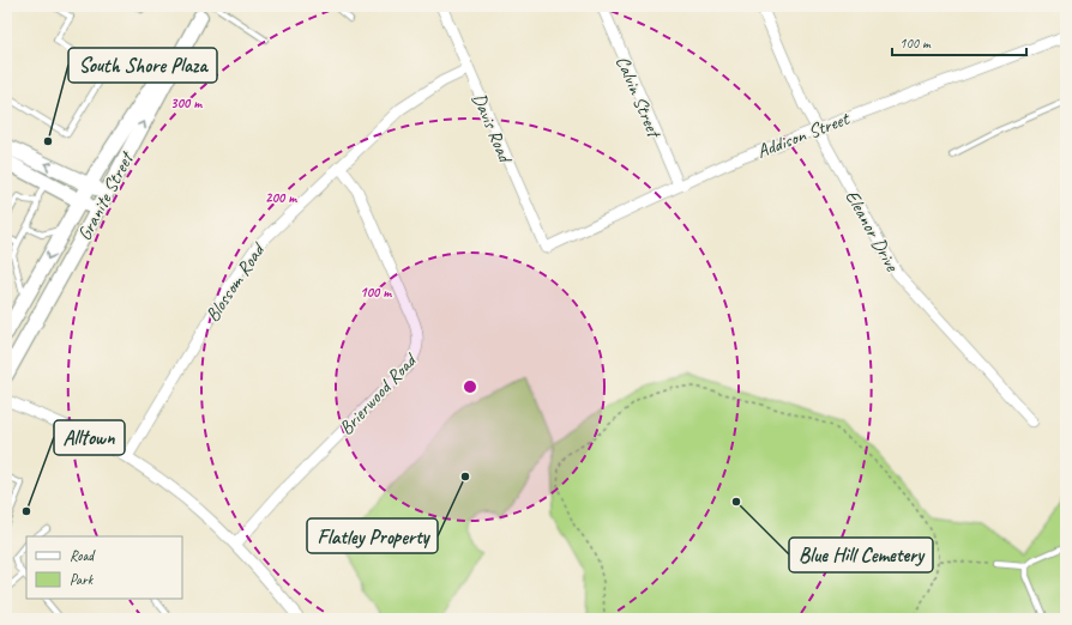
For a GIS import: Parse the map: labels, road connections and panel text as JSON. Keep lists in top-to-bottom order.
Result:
{
  "streets": {
    "main road": ["Granite Street"],
    "street": [
      "Calvin Street",
      "Davis Road",
      "Addison Street",
      "Eleanor Drive",
      "Blossom Road",
      "Brierwood Road"
    ]
  },
  "crossings": [
    ["Calvin Street", "Addison Street"],
    ["Davis Road", "Addison Street"],
    ["Davis Road", "Blossom Road"],
    ["Addison Street", "Eleanor Drive"],
    ["Blossom Road", "Brierwood Road"]
  ],
  "places": [
    "South Shore Plaza",
    "Flatley Property",
    "Blue Hill Cemetery",
    "Alltown"
  ],
  "legend": ["Road", "Park"],
  "scale_bar": "100 m",
  "rings": ["300 m", "200 m", "100 m"]
}
